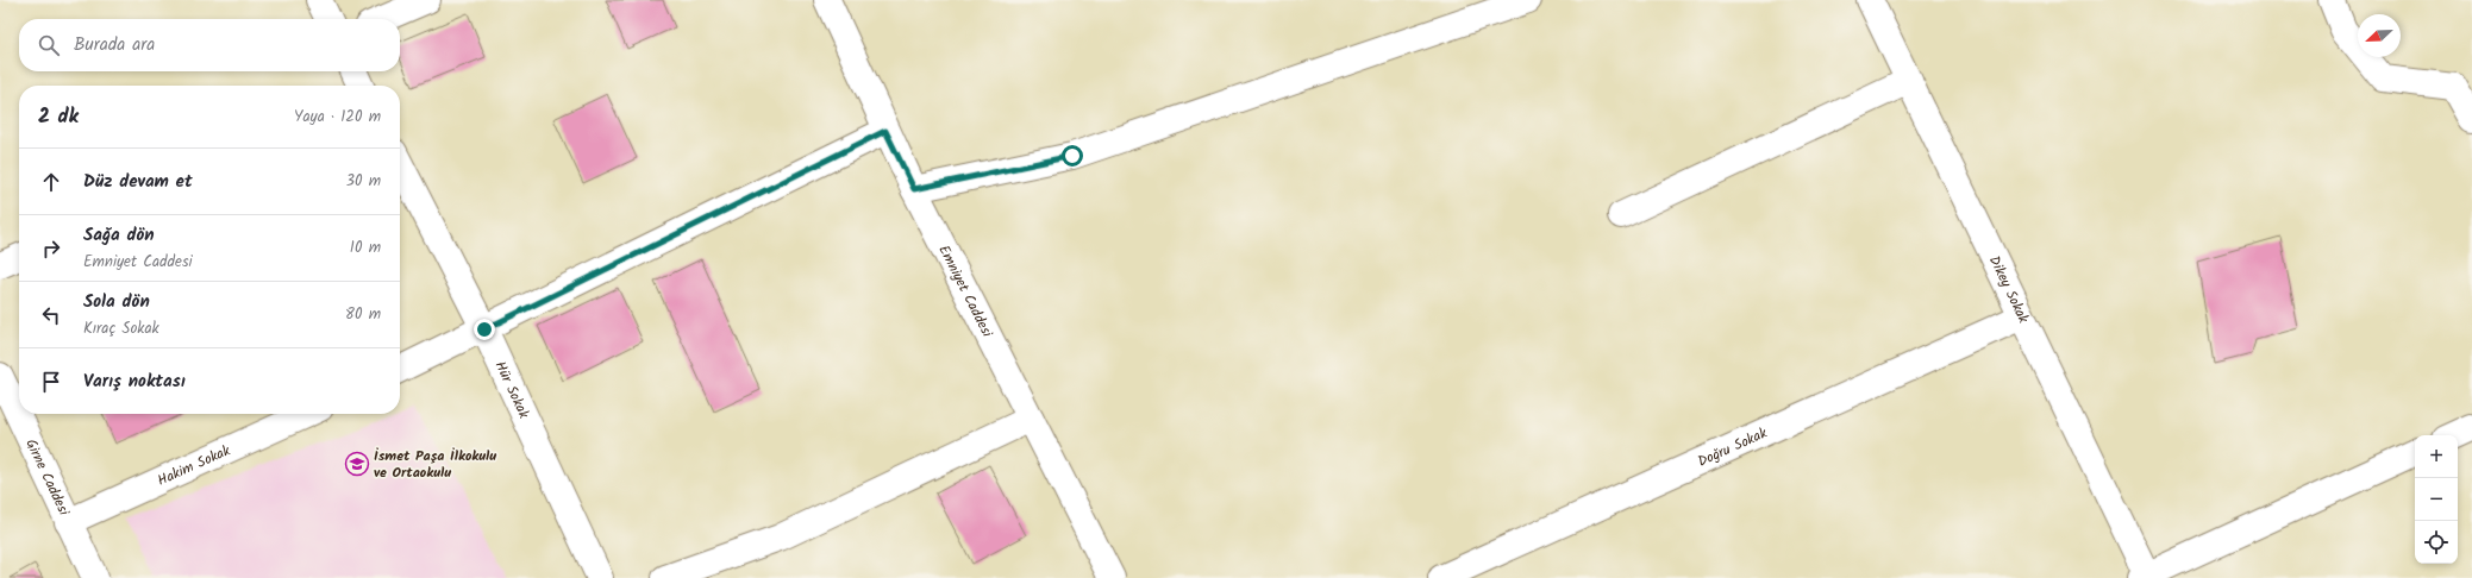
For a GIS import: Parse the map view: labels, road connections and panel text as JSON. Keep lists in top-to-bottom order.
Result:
{
  "streets": {
    "street": [
      "Dikey Sokak",
      "Emniyet Caddesi",
      "Hür Sokak",
      "Doğru Sokak",
      "Hakim Sokak",
      "Girne Caddesi"
    ]
  },
  "crossings": [
    ["Dikey Sokak", "Doğru Sokak"],
    ["Hakim Sokak", "Girne Caddesi"]
  ],
  "places": {
    "school or university": ["İsmet Paşa İlkokulu ve Ortaokulu"]
  },
  "north": "bottom left",
  "page": {
    "search": "Burada ara",
    "heading": ["2 dk", "Yaya · 120 m"],
    "list": [
      ["Düz devam et", "30 m"],
      ["Sağa dön", "Emniyet Caddesi", "10 m"],
      ["Sola dön", "Kıraç Sokak", "80 m"],
      "Varış noktası"
    ],
    "map_buttons": ["+", "−"]
  }
}
